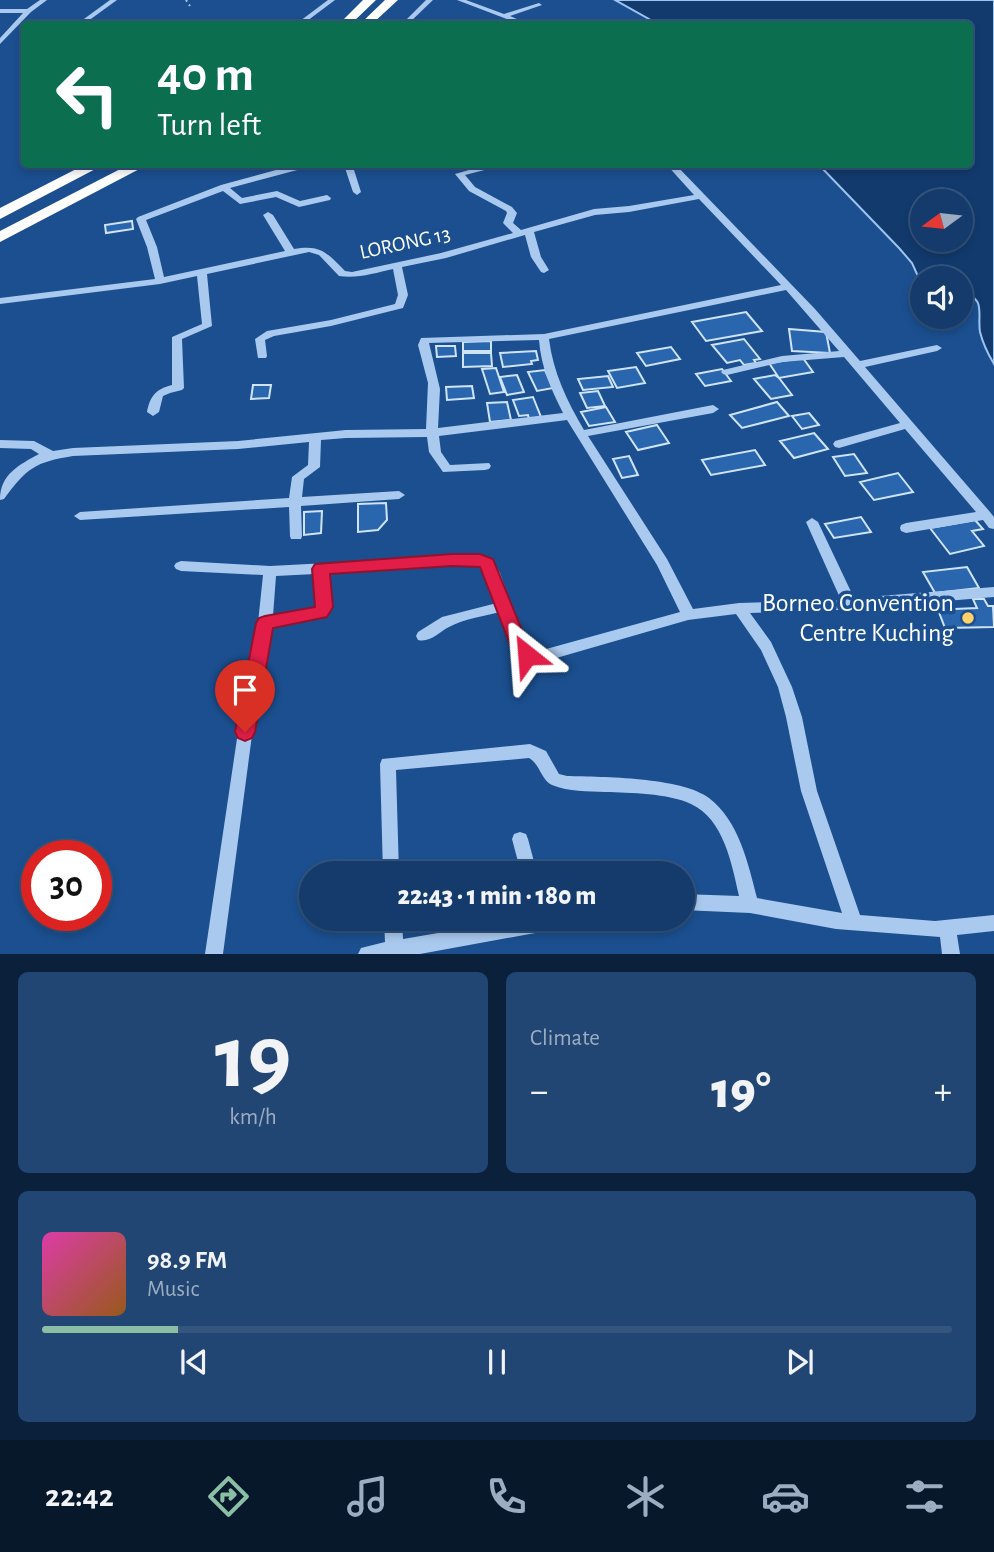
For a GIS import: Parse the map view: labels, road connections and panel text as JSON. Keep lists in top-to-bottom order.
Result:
{
  "streets": {
    "street": ["LORONG 13"]
  },
  "places": ["Borneo Convention Centre Kuching"],
  "north": "left",
  "page": {
    "turn": ["40 m", "Turn left"],
    "limit": "30",
    "trip": "22:43 · 1 min · 180 m",
    "tile": [
      ["19", "km/h"],
      "Climate"
    ],
    "heat": ["−", "19°", "+"],
    "song": ["98.9 FM", "Music"],
    "tabs": "22:42"
  }
}
